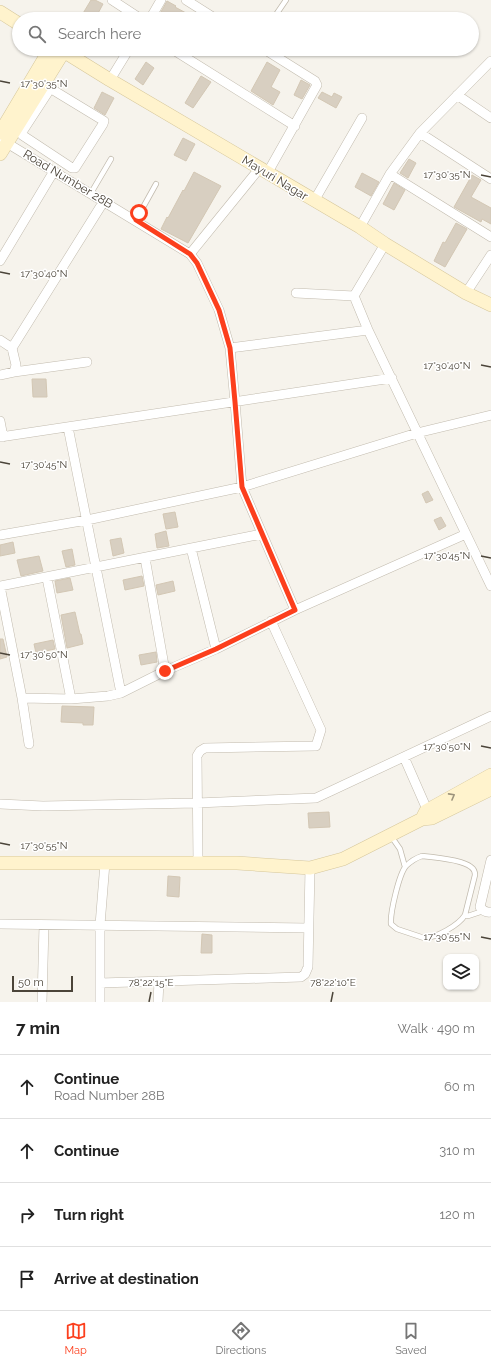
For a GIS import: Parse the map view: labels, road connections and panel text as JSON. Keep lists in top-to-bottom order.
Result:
{
  "streets": {
    "street": ["Mayuri Nagar", "Road Number 28B"]
  },
  "scale_bar": "50 m",
  "page": {
    "search": "Search here",
    "scale": "50 m",
    "heading": ["7 min", "Walk · 490 m"],
    "list": [
      ["Continue", "Road Number 28B", "60 m"],
      ["Continue", "310 m"],
      ["Turn right", "120 m"],
      "Arrive at destination"
    ],
    "nav": ["Map", "Directions", "Saved"]
  },
  "coordinates": [
    "17°30'35\"N",
    "17°30'40\"N",
    "17°30'45\"N",
    "17°30'50\"N",
    "17°30'55\"N",
    "78°22'15\"E",
    "78°22'10\"E"
  ]
}
